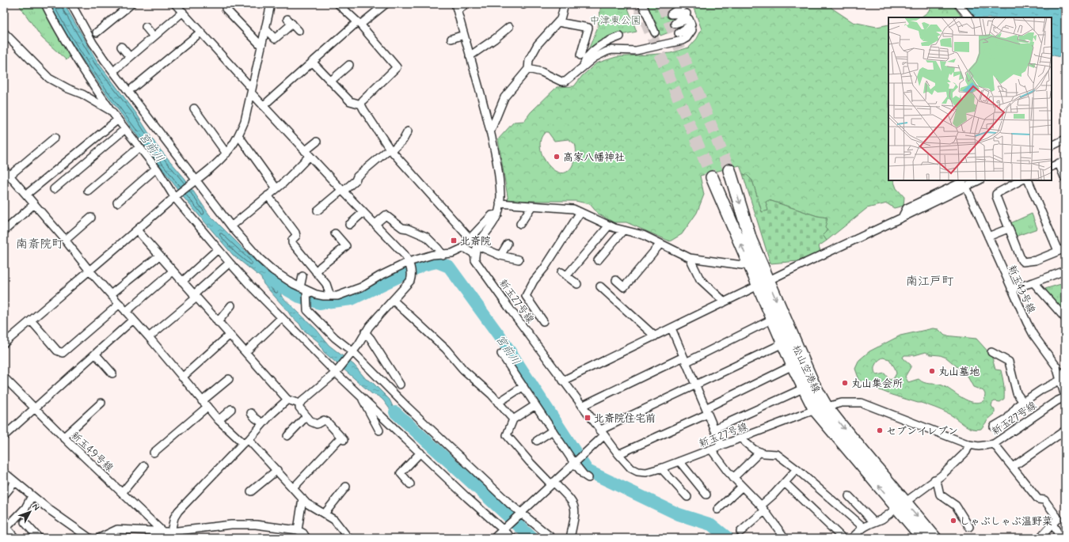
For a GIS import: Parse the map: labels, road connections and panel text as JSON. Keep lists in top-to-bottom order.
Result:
{
  "streets": {
    "main road": ["松山空港線"],
    "street": ["新玉43号線", "新玉27号線", "新玉49号線"]
  },
  "crossings": [
    ["新玉43号線", "新玉27号線"],
    ["新玉27号線", "松山空港線"]
  ],
  "districts": ["南斎院町", "南江戸町"],
  "water": ["宮前川"],
  "parks": ["中津東公園"],
  "places": {
    "other": [
      "高家八幡神社",
      "丸山墓地",
      "丸山集会所",
      "セブンイレブン",
      "しゃぶしゃぶ温野菜"
    ],
    "transit": ["北斎院", "北斎院住宅前"]
  },
  "north": "top right"
}
